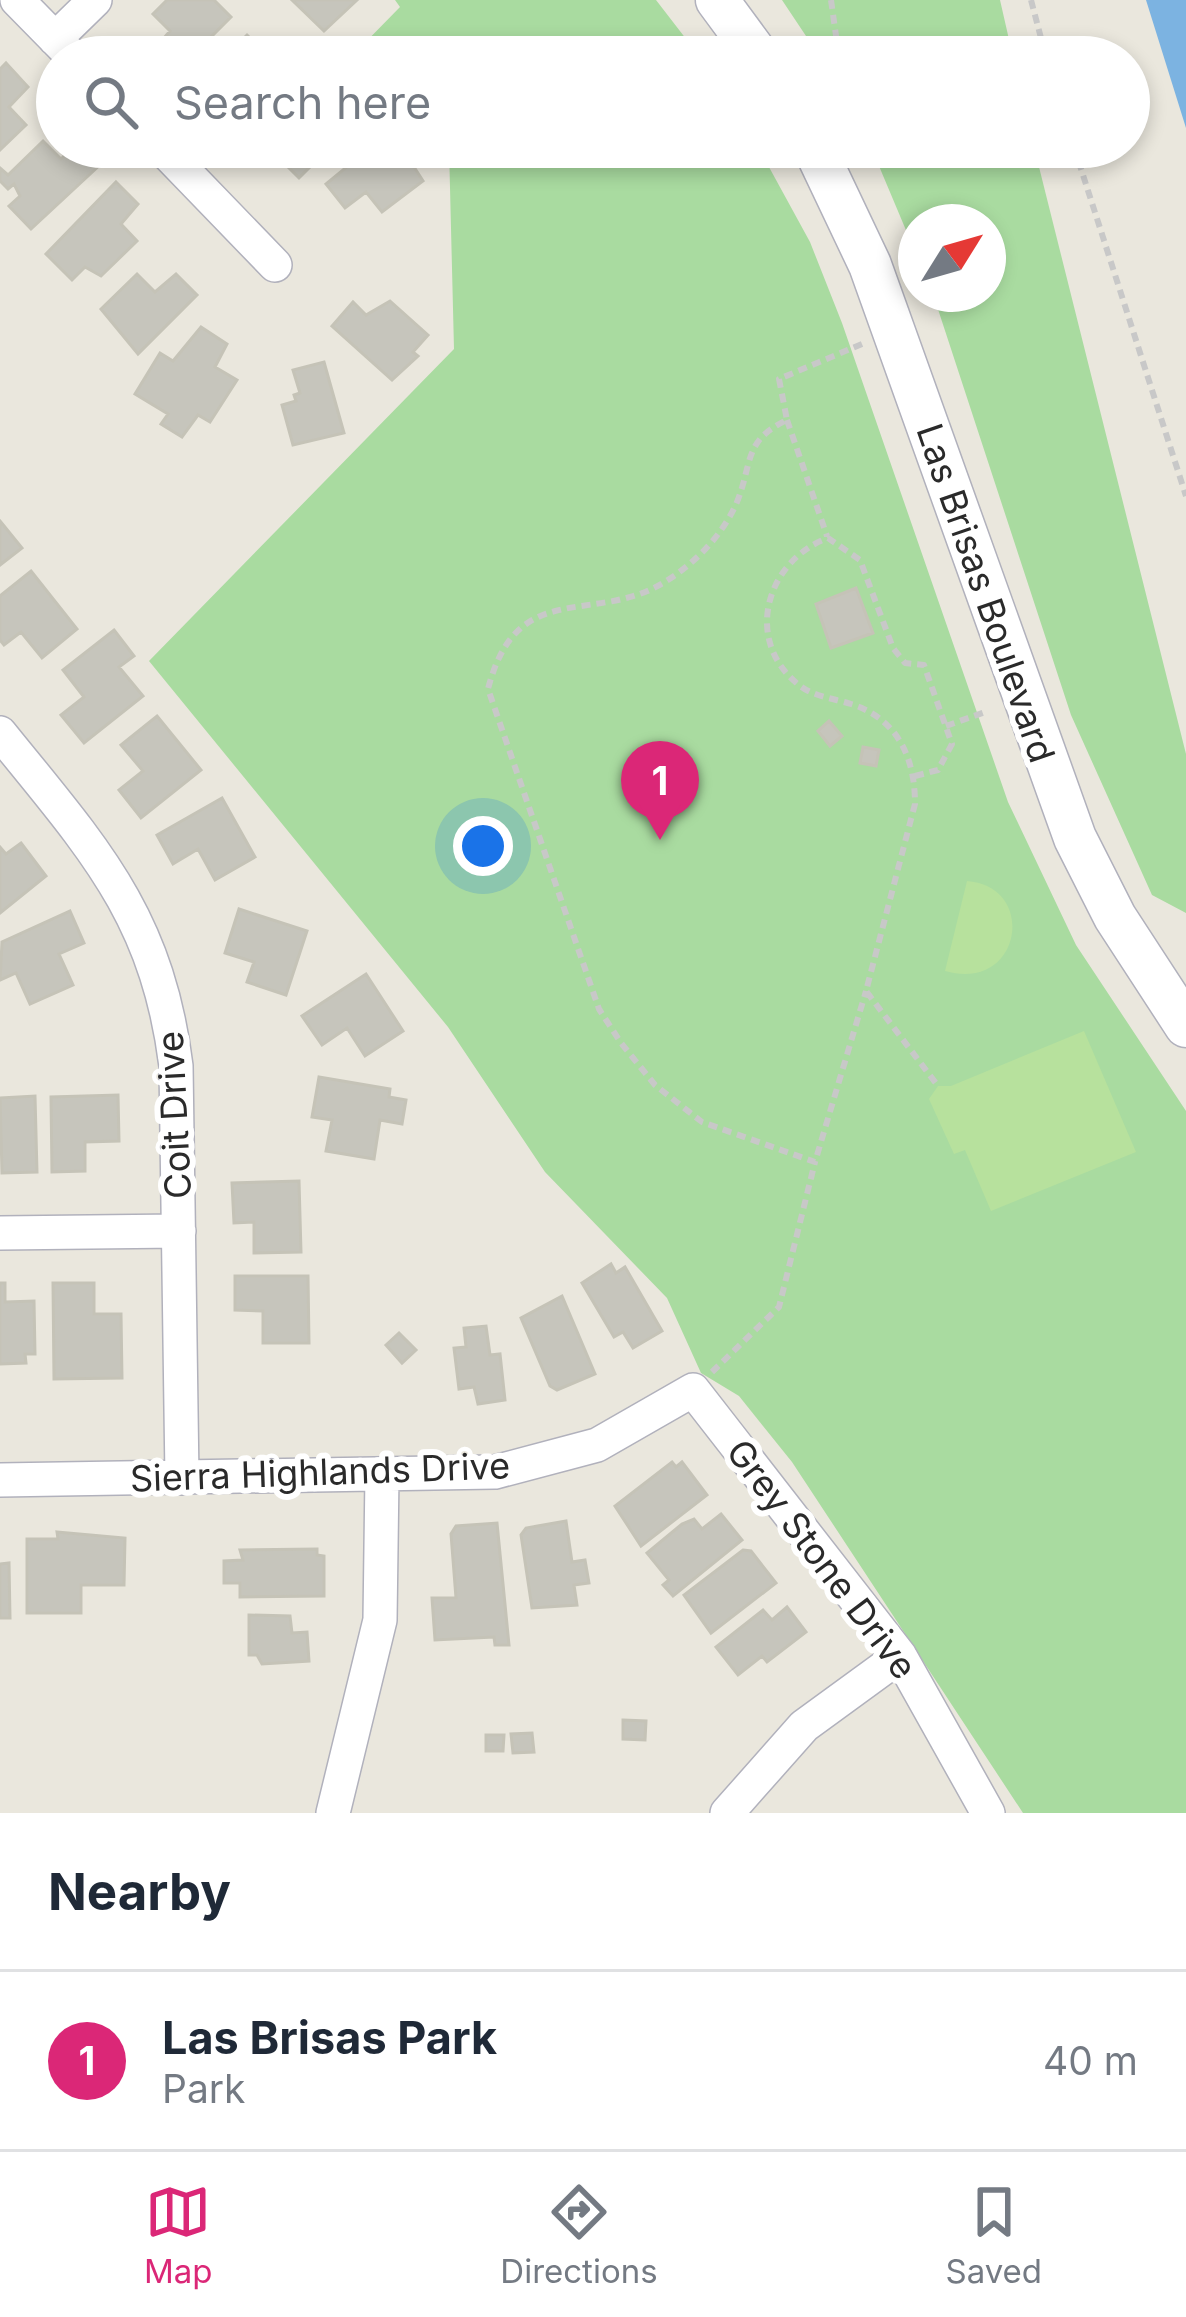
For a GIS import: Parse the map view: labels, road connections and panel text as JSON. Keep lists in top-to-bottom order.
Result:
{
  "streets": {
    "street": [
      "Las Brisas Boulevard",
      "Coit Drive",
      "Sierra Highlands Drive",
      "Grey Stone Drive"
    ]
  },
  "crossings": [
    ["Coit Drive", "Sierra Highlands Drive"],
    ["Sierra Highlands Drive", "Grey Stone Drive"]
  ],
  "north": "top right",
  "page": {
    "search": "Search here",
    "pins": "1",
    "heading": "Nearby",
    "list": [
      {
        "mark": "1",
        "name": "Las Brisas Park",
        "note": "Park",
        "value": "40 m"
      }
    ],
    "nav": ["Map", "Directions", "Saved"]
  }
}
